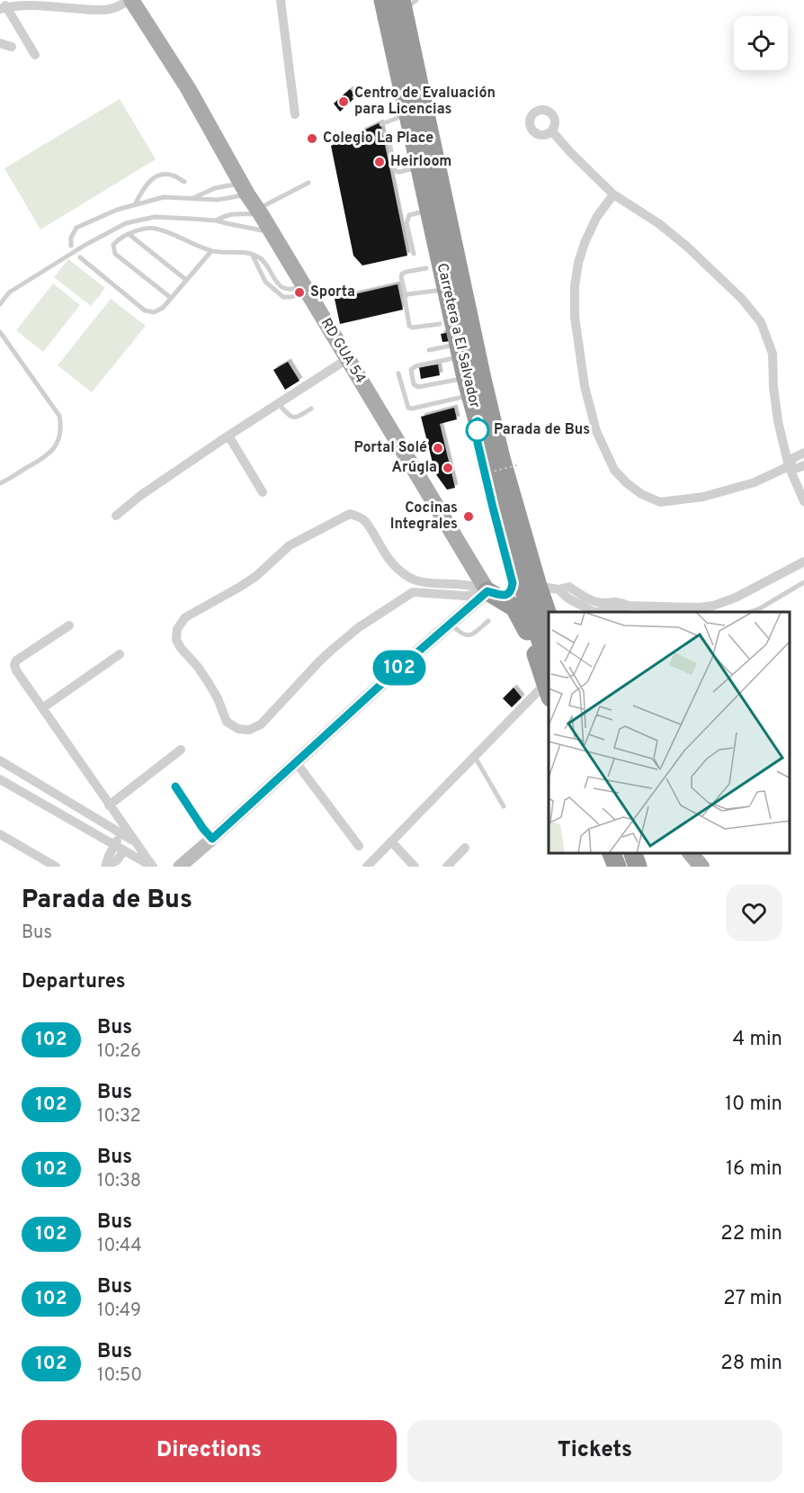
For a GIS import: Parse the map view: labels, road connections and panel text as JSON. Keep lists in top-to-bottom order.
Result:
{
  "streets": {
    "highway": ["Carretera a El Salvador"],
    "main road": ["RD GUA 54"]
  },
  "places": [
    "Centro de Evaluación para Licencias",
    "Colegio La Place",
    "Heirloom",
    "Sporta",
    "Parada de Bus",
    "Portal Solé",
    "Arúgla",
    "Cocinas Integrales"
  ],
  "lines": ["bus line 102"],
  "page": {
    "on_map": "102",
    "heading": [
      ["Parada de Bus", "Bus"],
      "Departures"
    ],
    "list": [
      {
        "mark": "102",
        "name": "Bus",
        "note": "10:26",
        "value": "4 min"
      },
      {
        "mark": "102",
        "name": "Bus",
        "note": "10:32",
        "value": "10 min"
      },
      {
        "mark": "102",
        "name": "Bus",
        "note": "10:38",
        "value": "16 min"
      },
      {
        "mark": "102",
        "name": "Bus",
        "note": "10:44",
        "value": "22 min"
      },
      {
        "mark": "102",
        "name": "Bus",
        "note": "10:49",
        "value": "27 min"
      },
      {
        "mark": "102",
        "name": "Bus",
        "note": "10:50",
        "value": "28 min"
      }
    ],
    "buttons": ["Directions", "Tickets"]
  }
}
